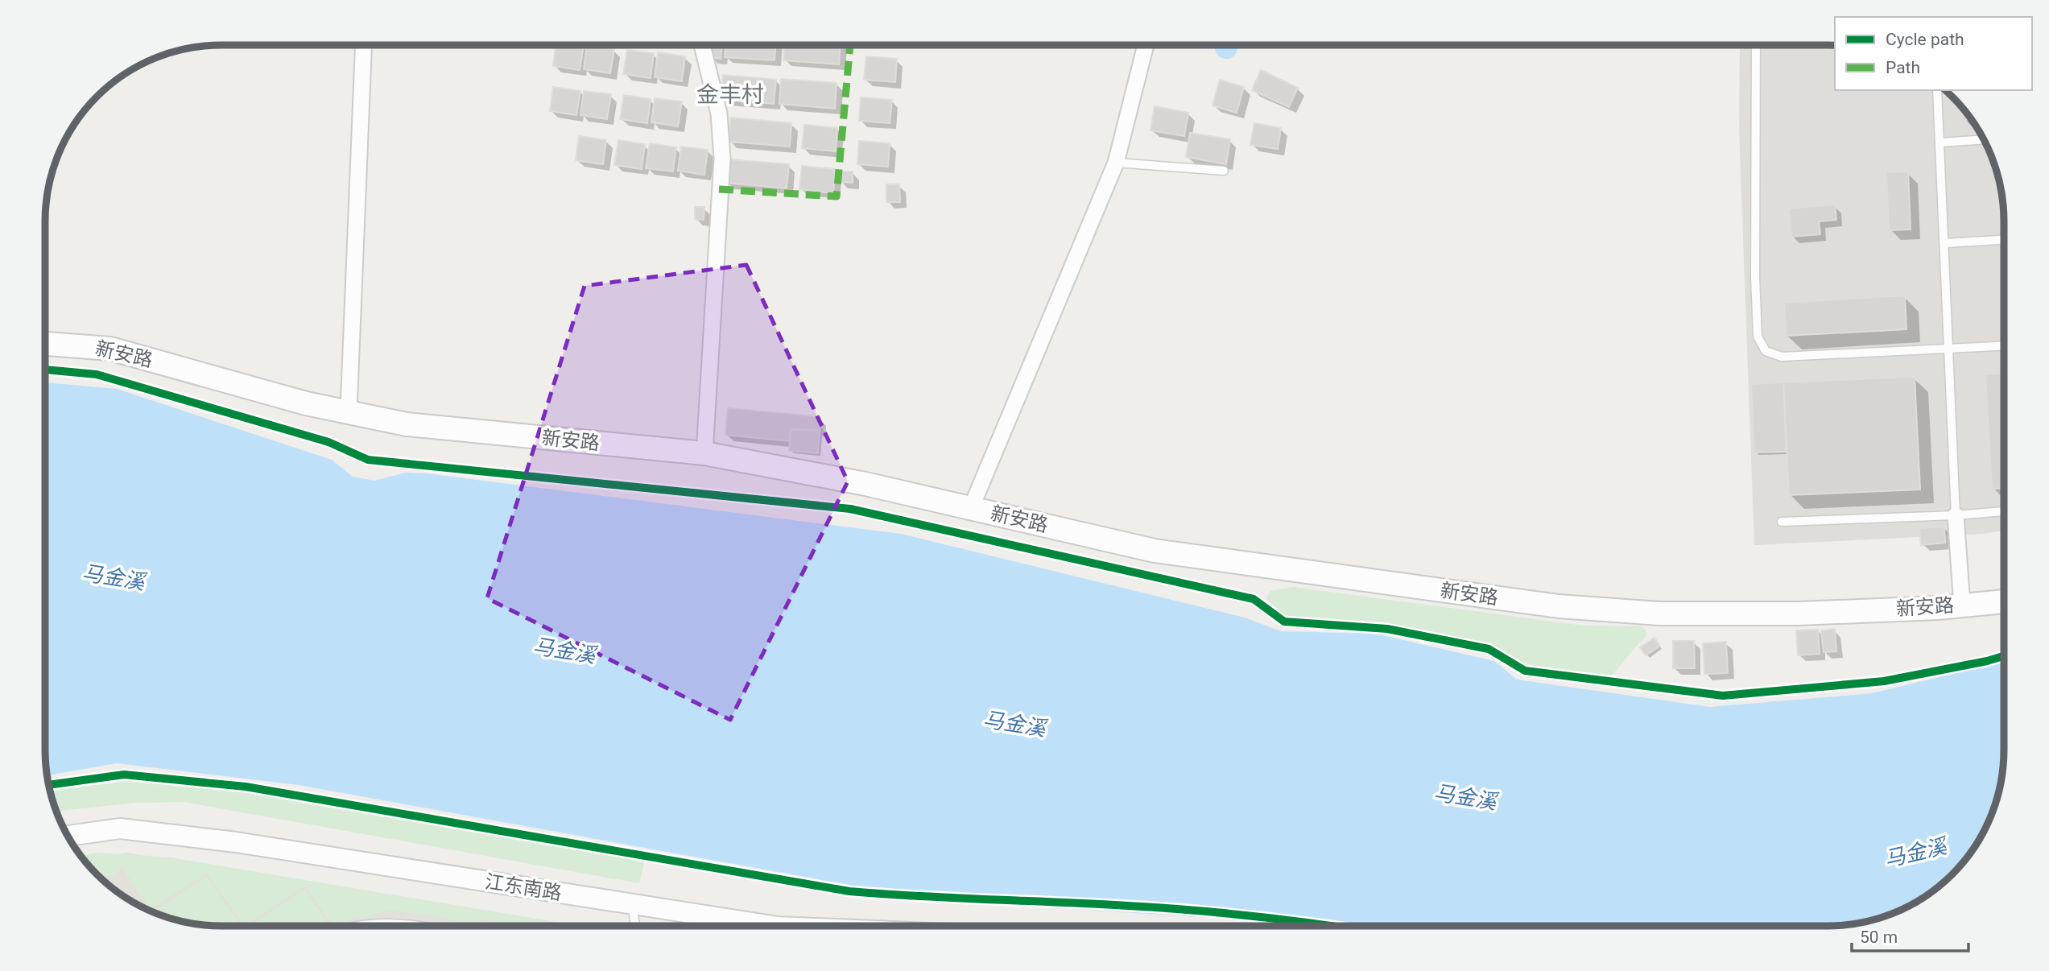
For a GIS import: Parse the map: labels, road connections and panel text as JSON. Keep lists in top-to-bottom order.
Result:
{
  "streets": {
    "main road": ["新安路"],
    "street": ["江东南路"]
  },
  "districts": ["金丰村"],
  "water": ["马金溪"],
  "legend": ["Cycle path", "Path"],
  "scale_bar": "50 m"
}
